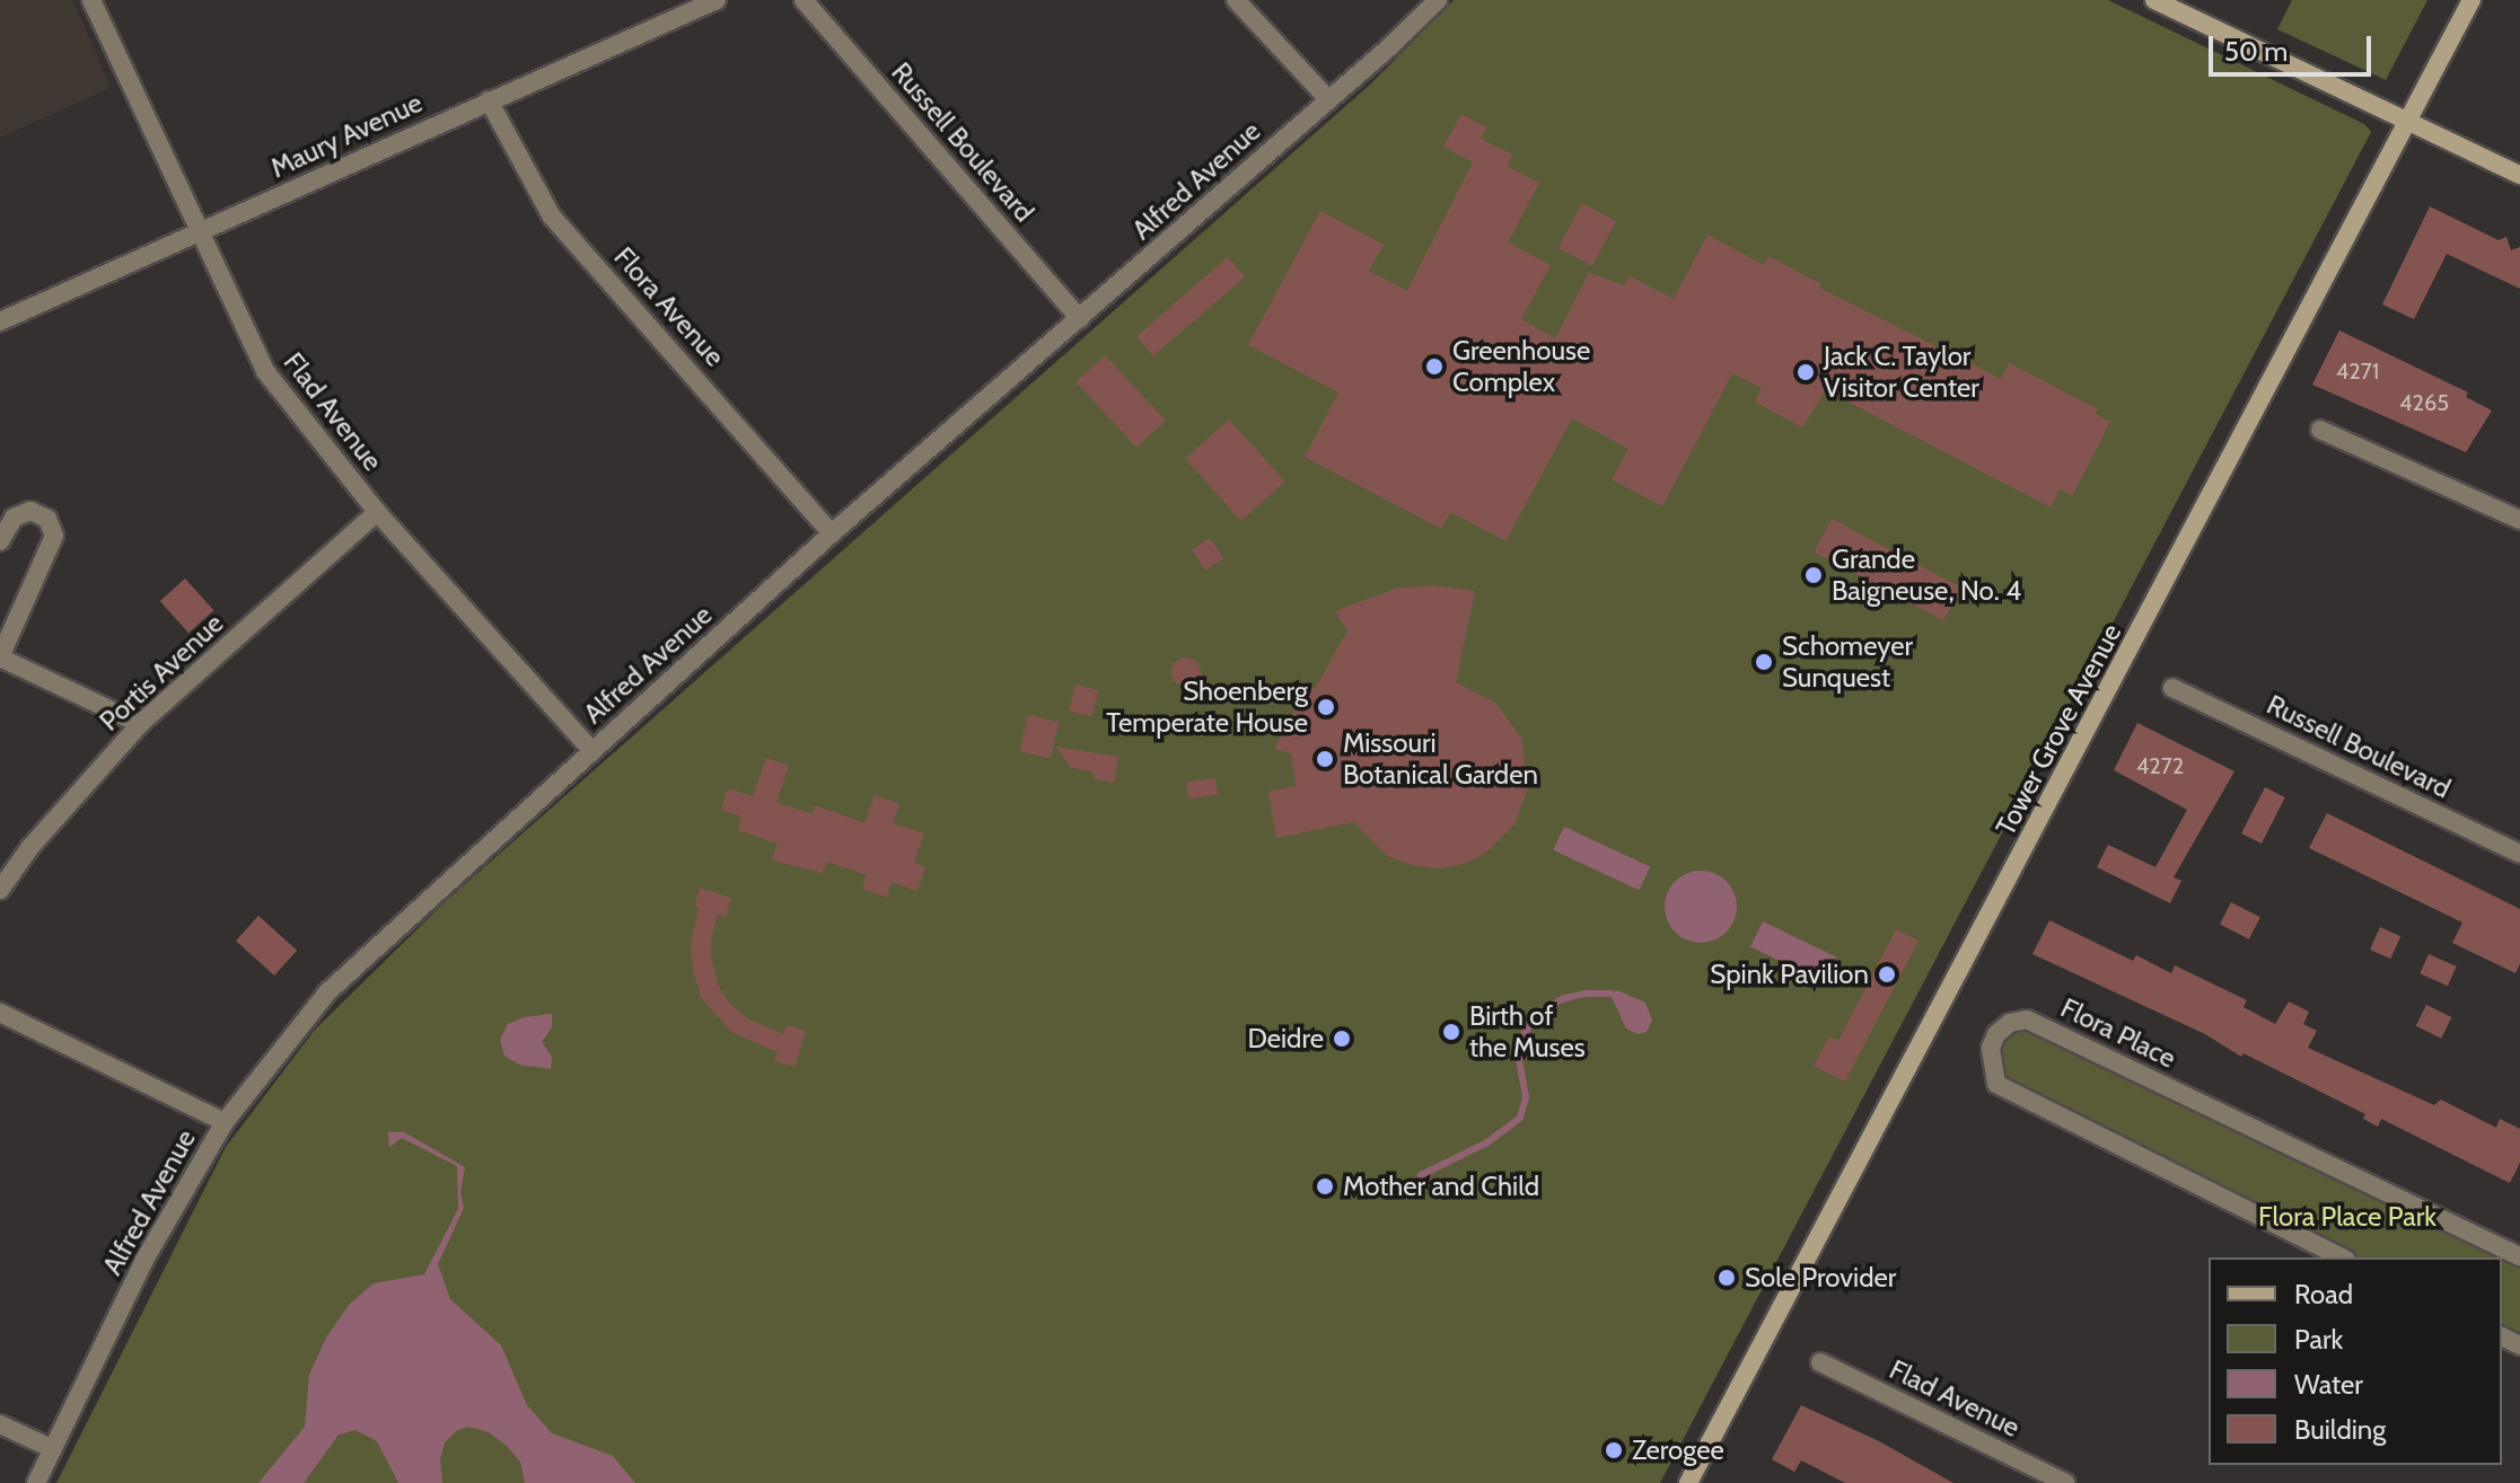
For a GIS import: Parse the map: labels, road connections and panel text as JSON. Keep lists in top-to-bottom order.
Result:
{
  "streets": {
    "street": [
      "Maury Avenue",
      "Russell Boulevard",
      "Alfred Avenue",
      "Flora Avenue",
      "Flad Avenue",
      "Portis Avenue",
      "Tower Grove Avenue",
      "Flora Place"
    ]
  },
  "crossings": [
    ["Maury Avenue", "Flora Avenue"],
    ["Maury Avenue", "Flad Avenue"],
    ["Russell Boulevard", "Alfred Avenue"],
    ["Alfred Avenue", "Flora Avenue"],
    ["Alfred Avenue", "Flad Avenue"],
    ["Flad Avenue", "Portis Avenue"]
  ],
  "parks": ["Flora Place Park"],
  "places": [
    "Greenhouse Complex",
    "Jack C. Taylor Visitor Center",
    "Grande Baigneuse, No. 4",
    "Schomeyer Sunquest",
    "Shoenberg Temperate House",
    "Missouri Botanical Garden",
    "Spink Pavilion",
    "Birth of the Muses",
    "Deidre",
    "Mother and Child",
    "Sole Provider",
    "Zerogee"
  ],
  "house_numbers": ["4271", "4265", "4272"],
  "legend": [
    "Road",
    "Park",
    "Water",
    "Building"
  ],
  "scale_bar": "50 m"
}
